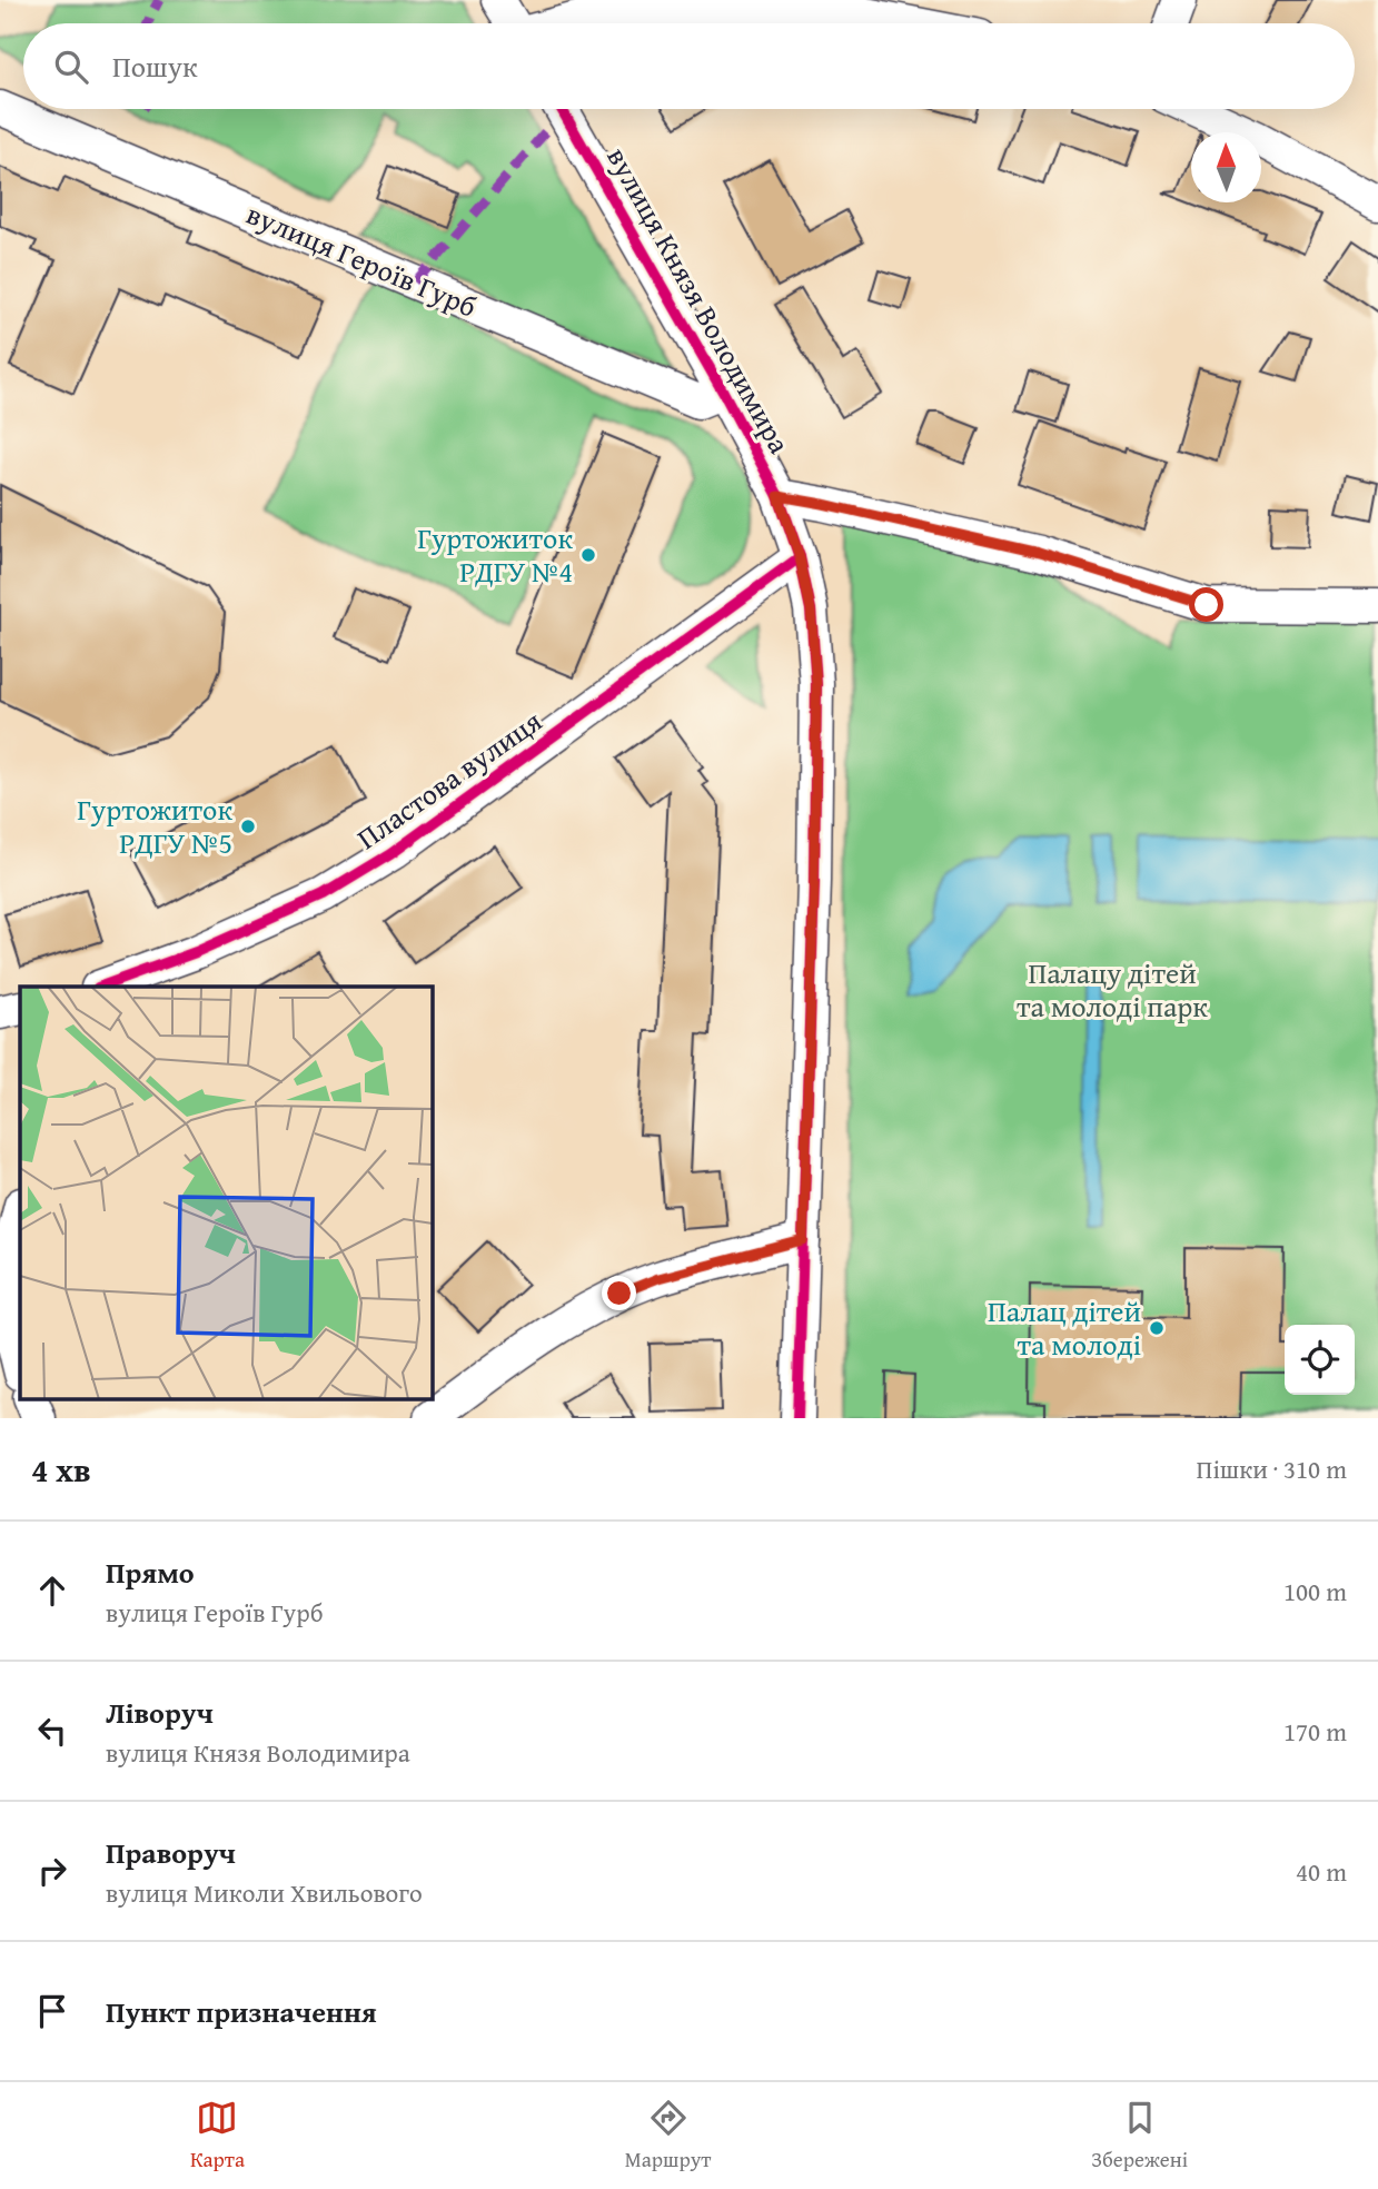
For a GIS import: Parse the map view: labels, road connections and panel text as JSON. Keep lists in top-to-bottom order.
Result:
{
  "streets": {
    "street": ["вулиця Героїв Гурб", "вулиця Князя Володимира", "Пластова вулиця"]
  },
  "crossings": [
    ["вулиця Героїв Гурб", "вулиця Князя Володимира"],
    ["вулиця Князя Володимира", "Пластова вулиця"]
  ],
  "parks": ["Палацу дітей та молоді парк"],
  "places": ["Гуртожиток РДГУ №4", "Гуртожиток РДГУ №5", "Палац дітей та молоді"],
  "north": "top",
  "page": {
    "search": "Пошук",
    "heading": ["4 хв", "Пішки · 310 m"],
    "list": [
      ["Прямо", "вулиця Героїв Гурб", "100 m"],
      ["Ліворуч", "вулиця Князя Володимира", "170 m"],
      ["Праворуч", "вулиця Миколи Хвильового", "40 m"],
      "Пункт призначення"
    ],
    "nav": ["Карта", "Маршрут", "Збережені"]
  }
}
